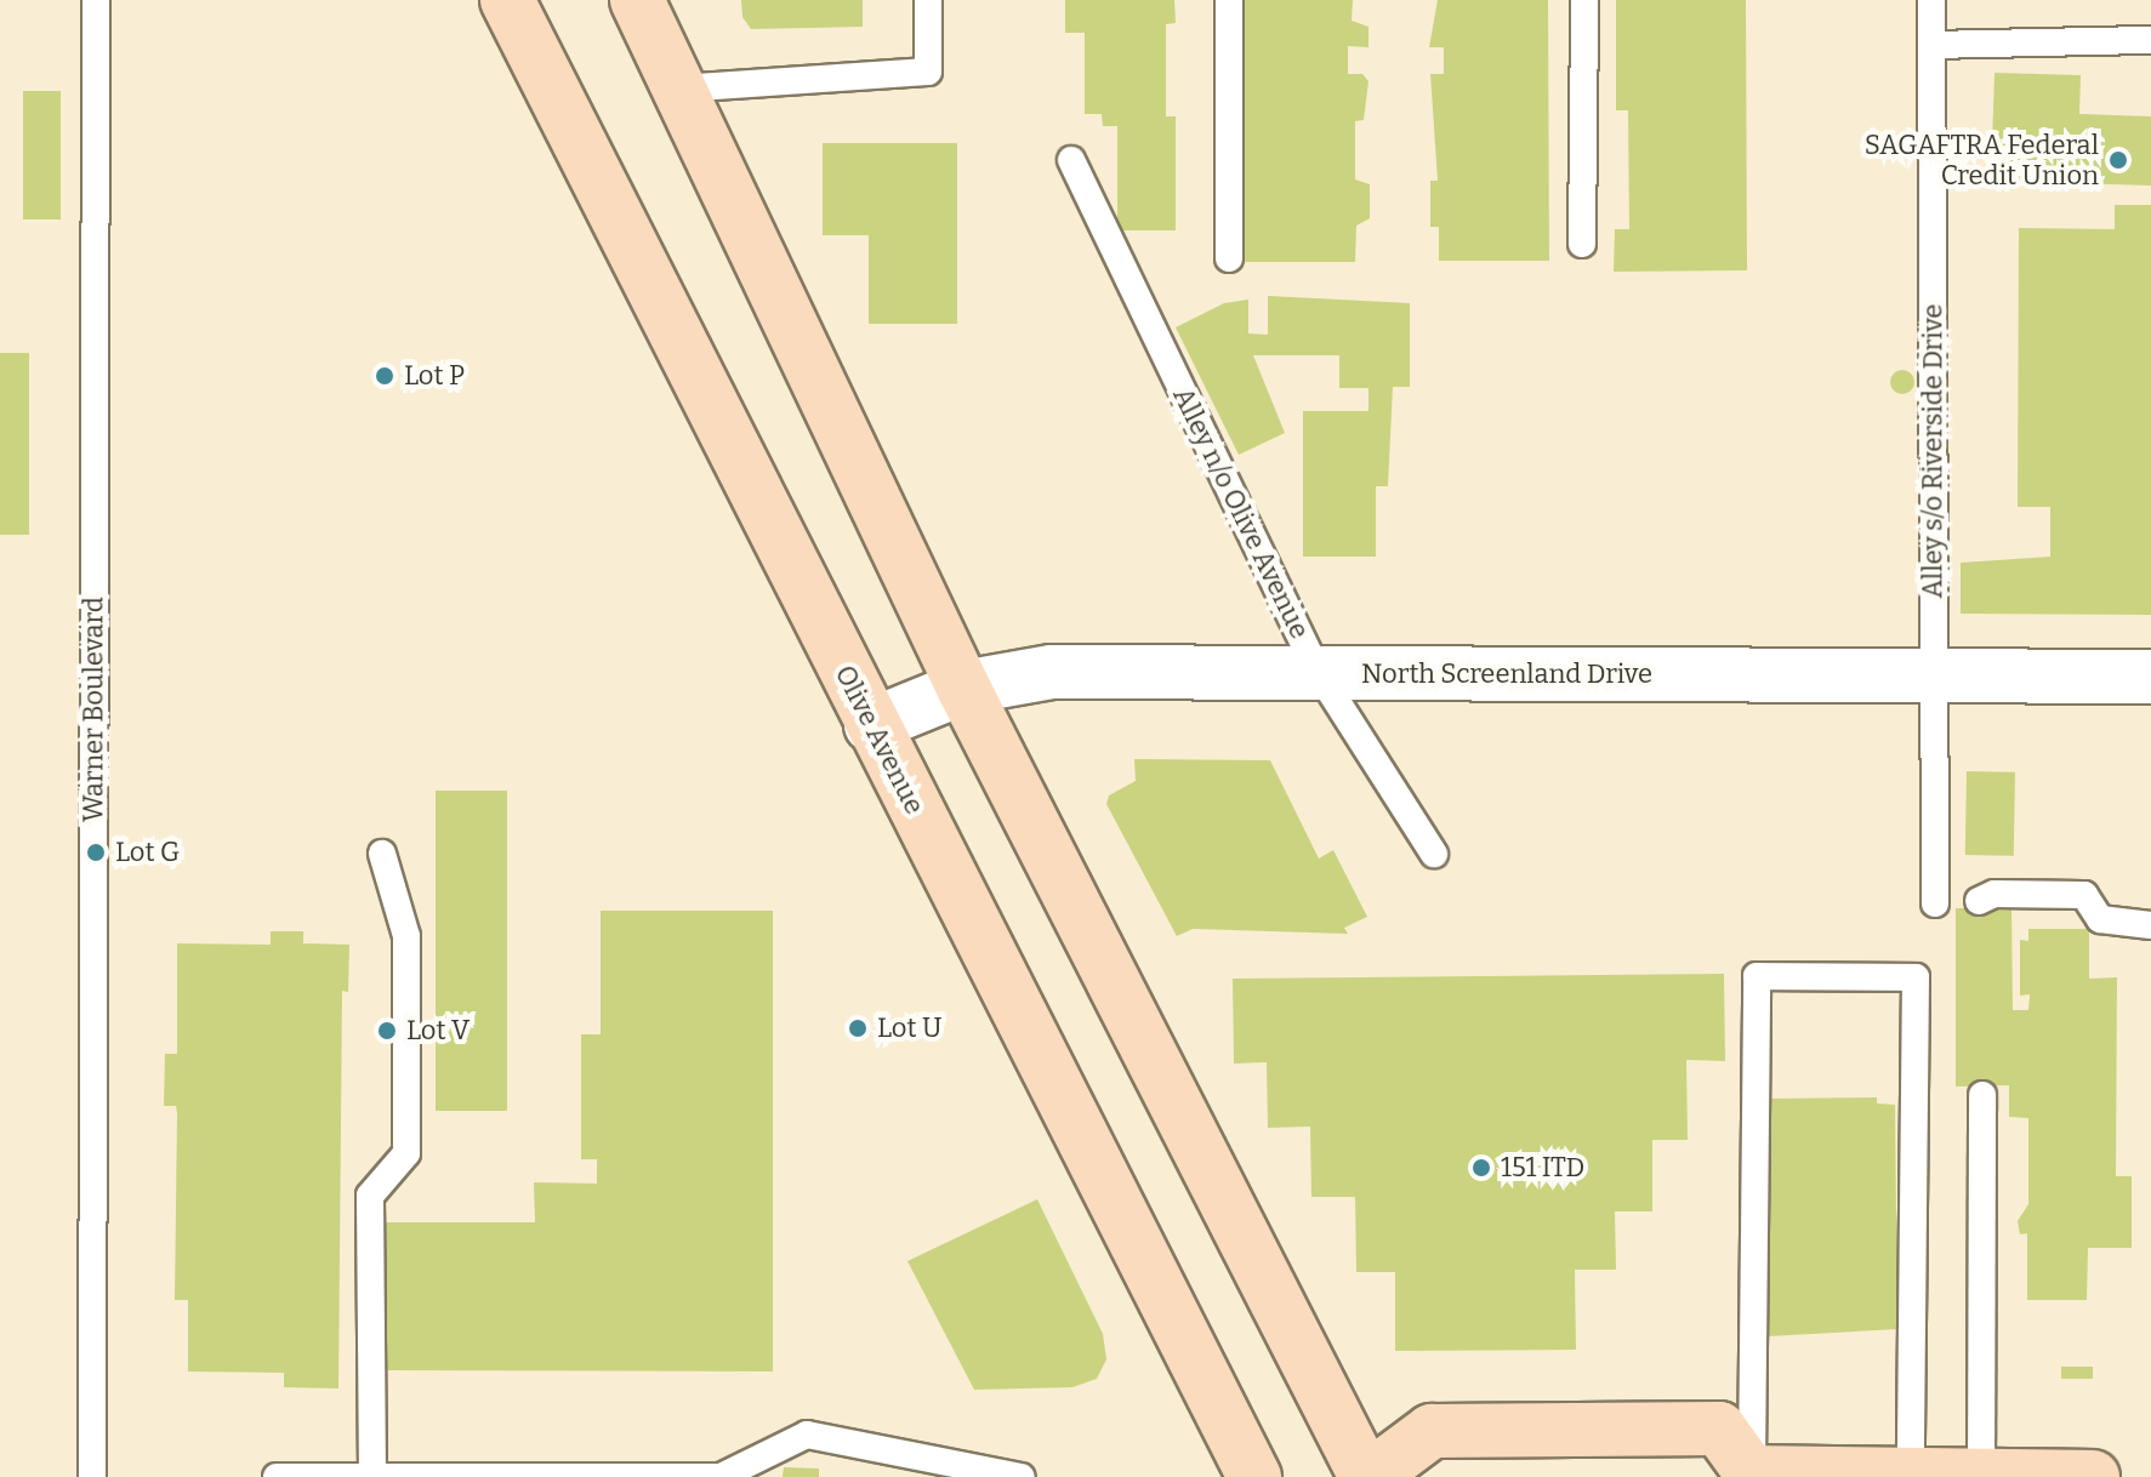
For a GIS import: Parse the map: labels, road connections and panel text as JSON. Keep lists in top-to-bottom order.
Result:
{
  "streets": {
    "main road": ["Olive Avenue"],
    "street": ["North Screenland Drive"],
    "lane": ["Alley s/o Riverside Drive", "Alley n/o Olive Avenue", "Warner Boulevard"]
  },
  "crossings": [
    ["Alley s/o Riverside Drive", "North Screenland Drive"],
    ["Alley n/o Olive Avenue", "North Screenland Drive"],
    ["North Screenland Drive", "Olive Avenue"]
  ],
  "places": [
    "SAGAFTRA Federal Credit Union",
    "Lot P",
    "Lot G",
    "Lot U",
    "Lot V",
    "151 ITD"
  ]
}
